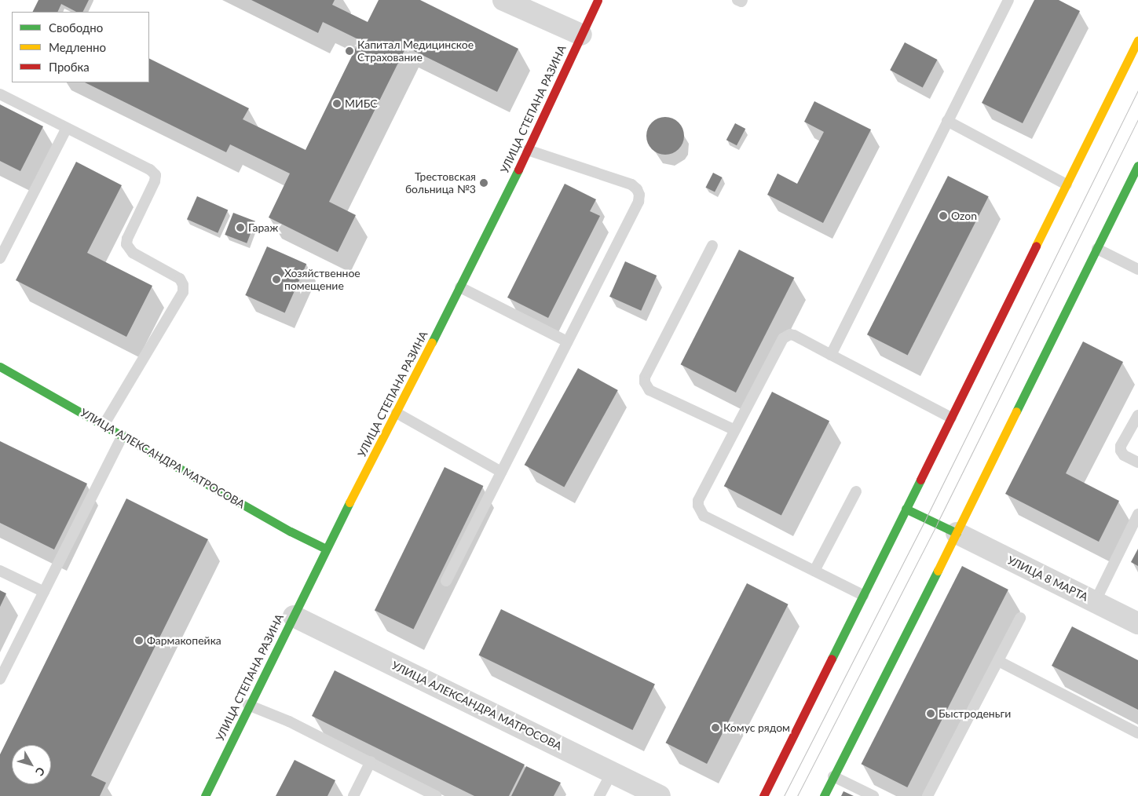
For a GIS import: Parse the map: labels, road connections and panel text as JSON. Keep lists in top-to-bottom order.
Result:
{
  "streets": {
    "main road": ["УЛИЦА СТЕПАНА РАЗИНА", "УЛИЦА АЛЕКСАНДРА МАТРОСОВА"],
    "street": ["УЛИЦА 8 МАРТА"]
  },
  "crossings": [
    ["УЛИЦА СТЕПАНА РАЗИНА", "УЛИЦА АЛЕКСАНДРА МАТРОСОВА"]
  ],
  "places": [
    "Капитал Медицинское Страхование",
    "МИБС",
    "Трестовская больница №3",
    "Ozon",
    "Гараж",
    "Хозяйственное помещение",
    "Фармакопейка",
    "Быстроденьги",
    "Комус рядом"
  ],
  "legend": ["Свободно", "Медленно", "Пробка"],
  "north": "bottom right"
}
